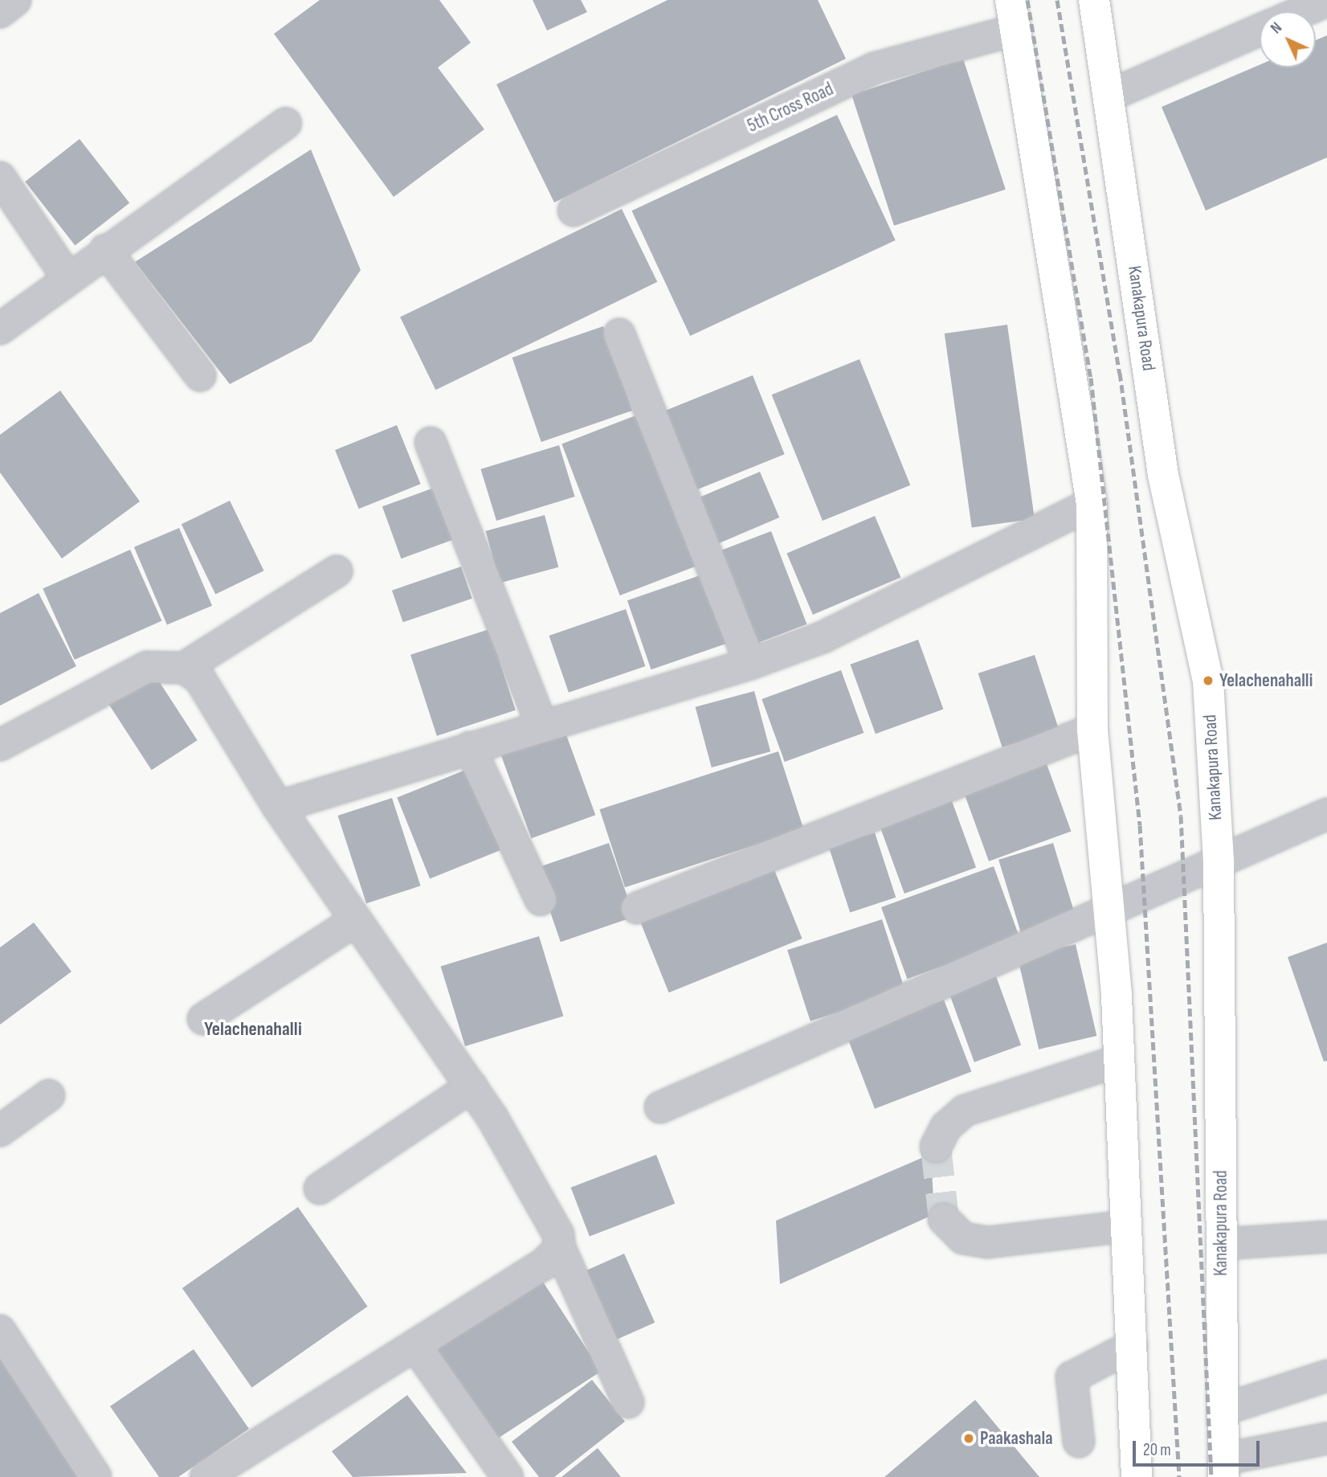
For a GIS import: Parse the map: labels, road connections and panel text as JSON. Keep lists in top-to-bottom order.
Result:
{
  "streets": {
    "highway": ["Kanakapura Road"],
    "street": ["5th Cross Road"]
  },
  "districts": ["Yelachenahalli"],
  "places": ["Yelachenahalli", "Paakashala"],
  "scale_bar": "20 m",
  "north": "top left"
}
